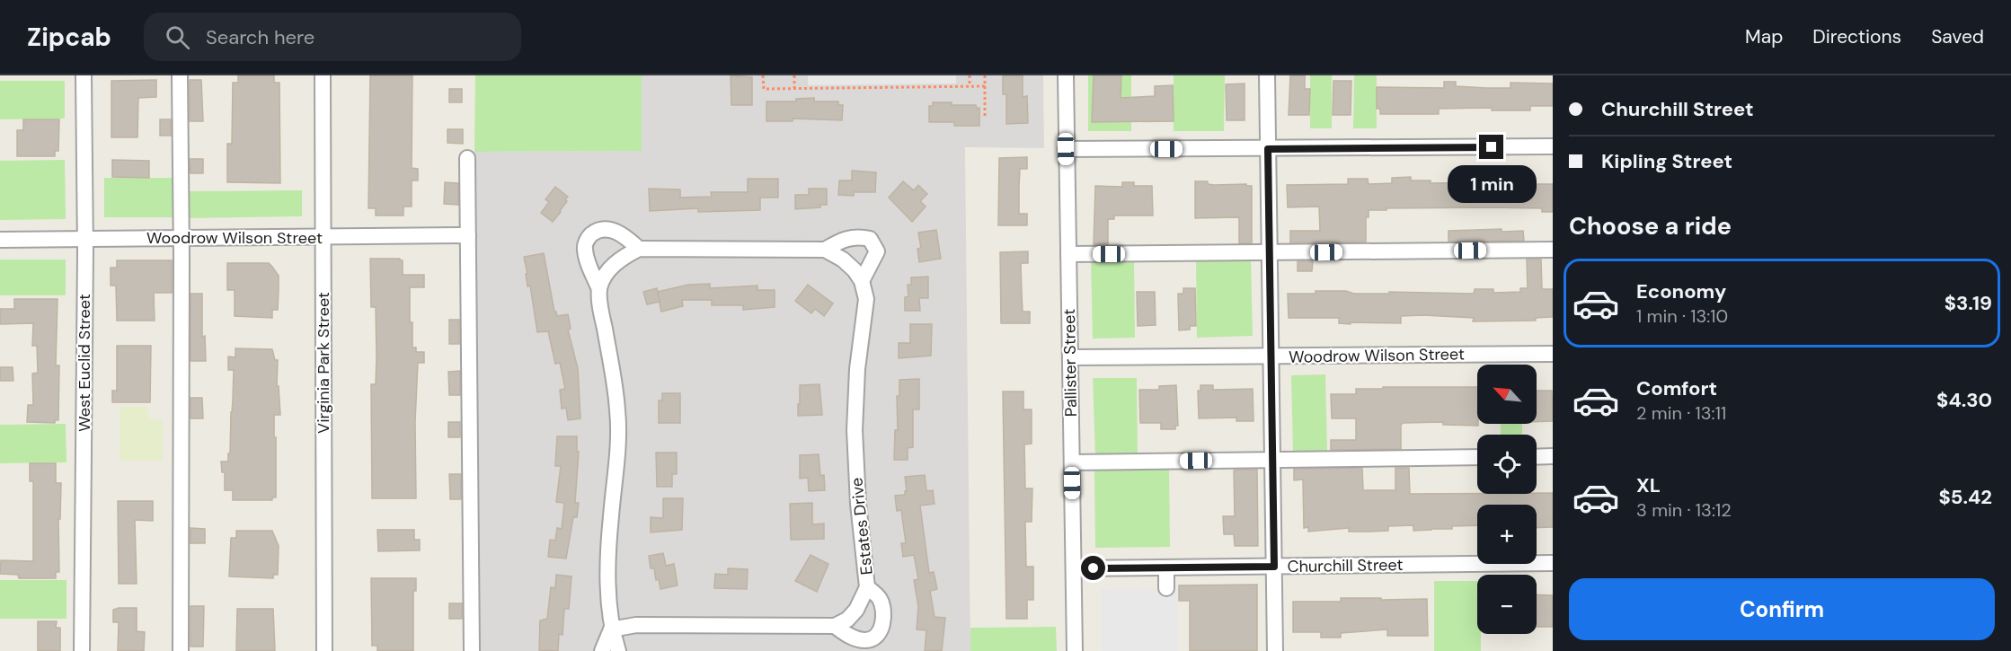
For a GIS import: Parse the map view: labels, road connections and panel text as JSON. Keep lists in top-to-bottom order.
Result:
{
  "streets": {
    "street": [
      "Woodrow Wilson Street",
      "West Euclid Street",
      "Virginia Park Street",
      "Pallister Street",
      "Estates Drive",
      "Churchill Street"
    ]
  },
  "crossings": [
    ["Woodrow Wilson Street", "West Euclid Street"],
    ["Woodrow Wilson Street", "Virginia Park Street"],
    ["Woodrow Wilson Street", "Pallister Street"],
    ["Pallister Street", "Churchill Street"]
  ],
  "north": "top left",
  "page": {
    "header": "Zipcab",
    "search": "Search here",
    "nav": ["Map", "Directions", "Saved"],
    "banner": ["Churchill Street", "Kipling Street"],
    "bubble": "1 min",
    "heading": "Choose a ride",
    "list": [
      {
        "name": "Economy",
        "note": "1 min · 13:10",
        "value": "$3.19"
      },
      {
        "name": "Comfort",
        "note": "2 min · 13:11",
        "value": "$4.30"
      },
      {
        "name": "XL",
        "note": "3 min · 13:12",
        "value": "$5.42"
      }
    ],
    "map_buttons": ["+", "−"],
    "buttons": "Confirm"
  }
}
